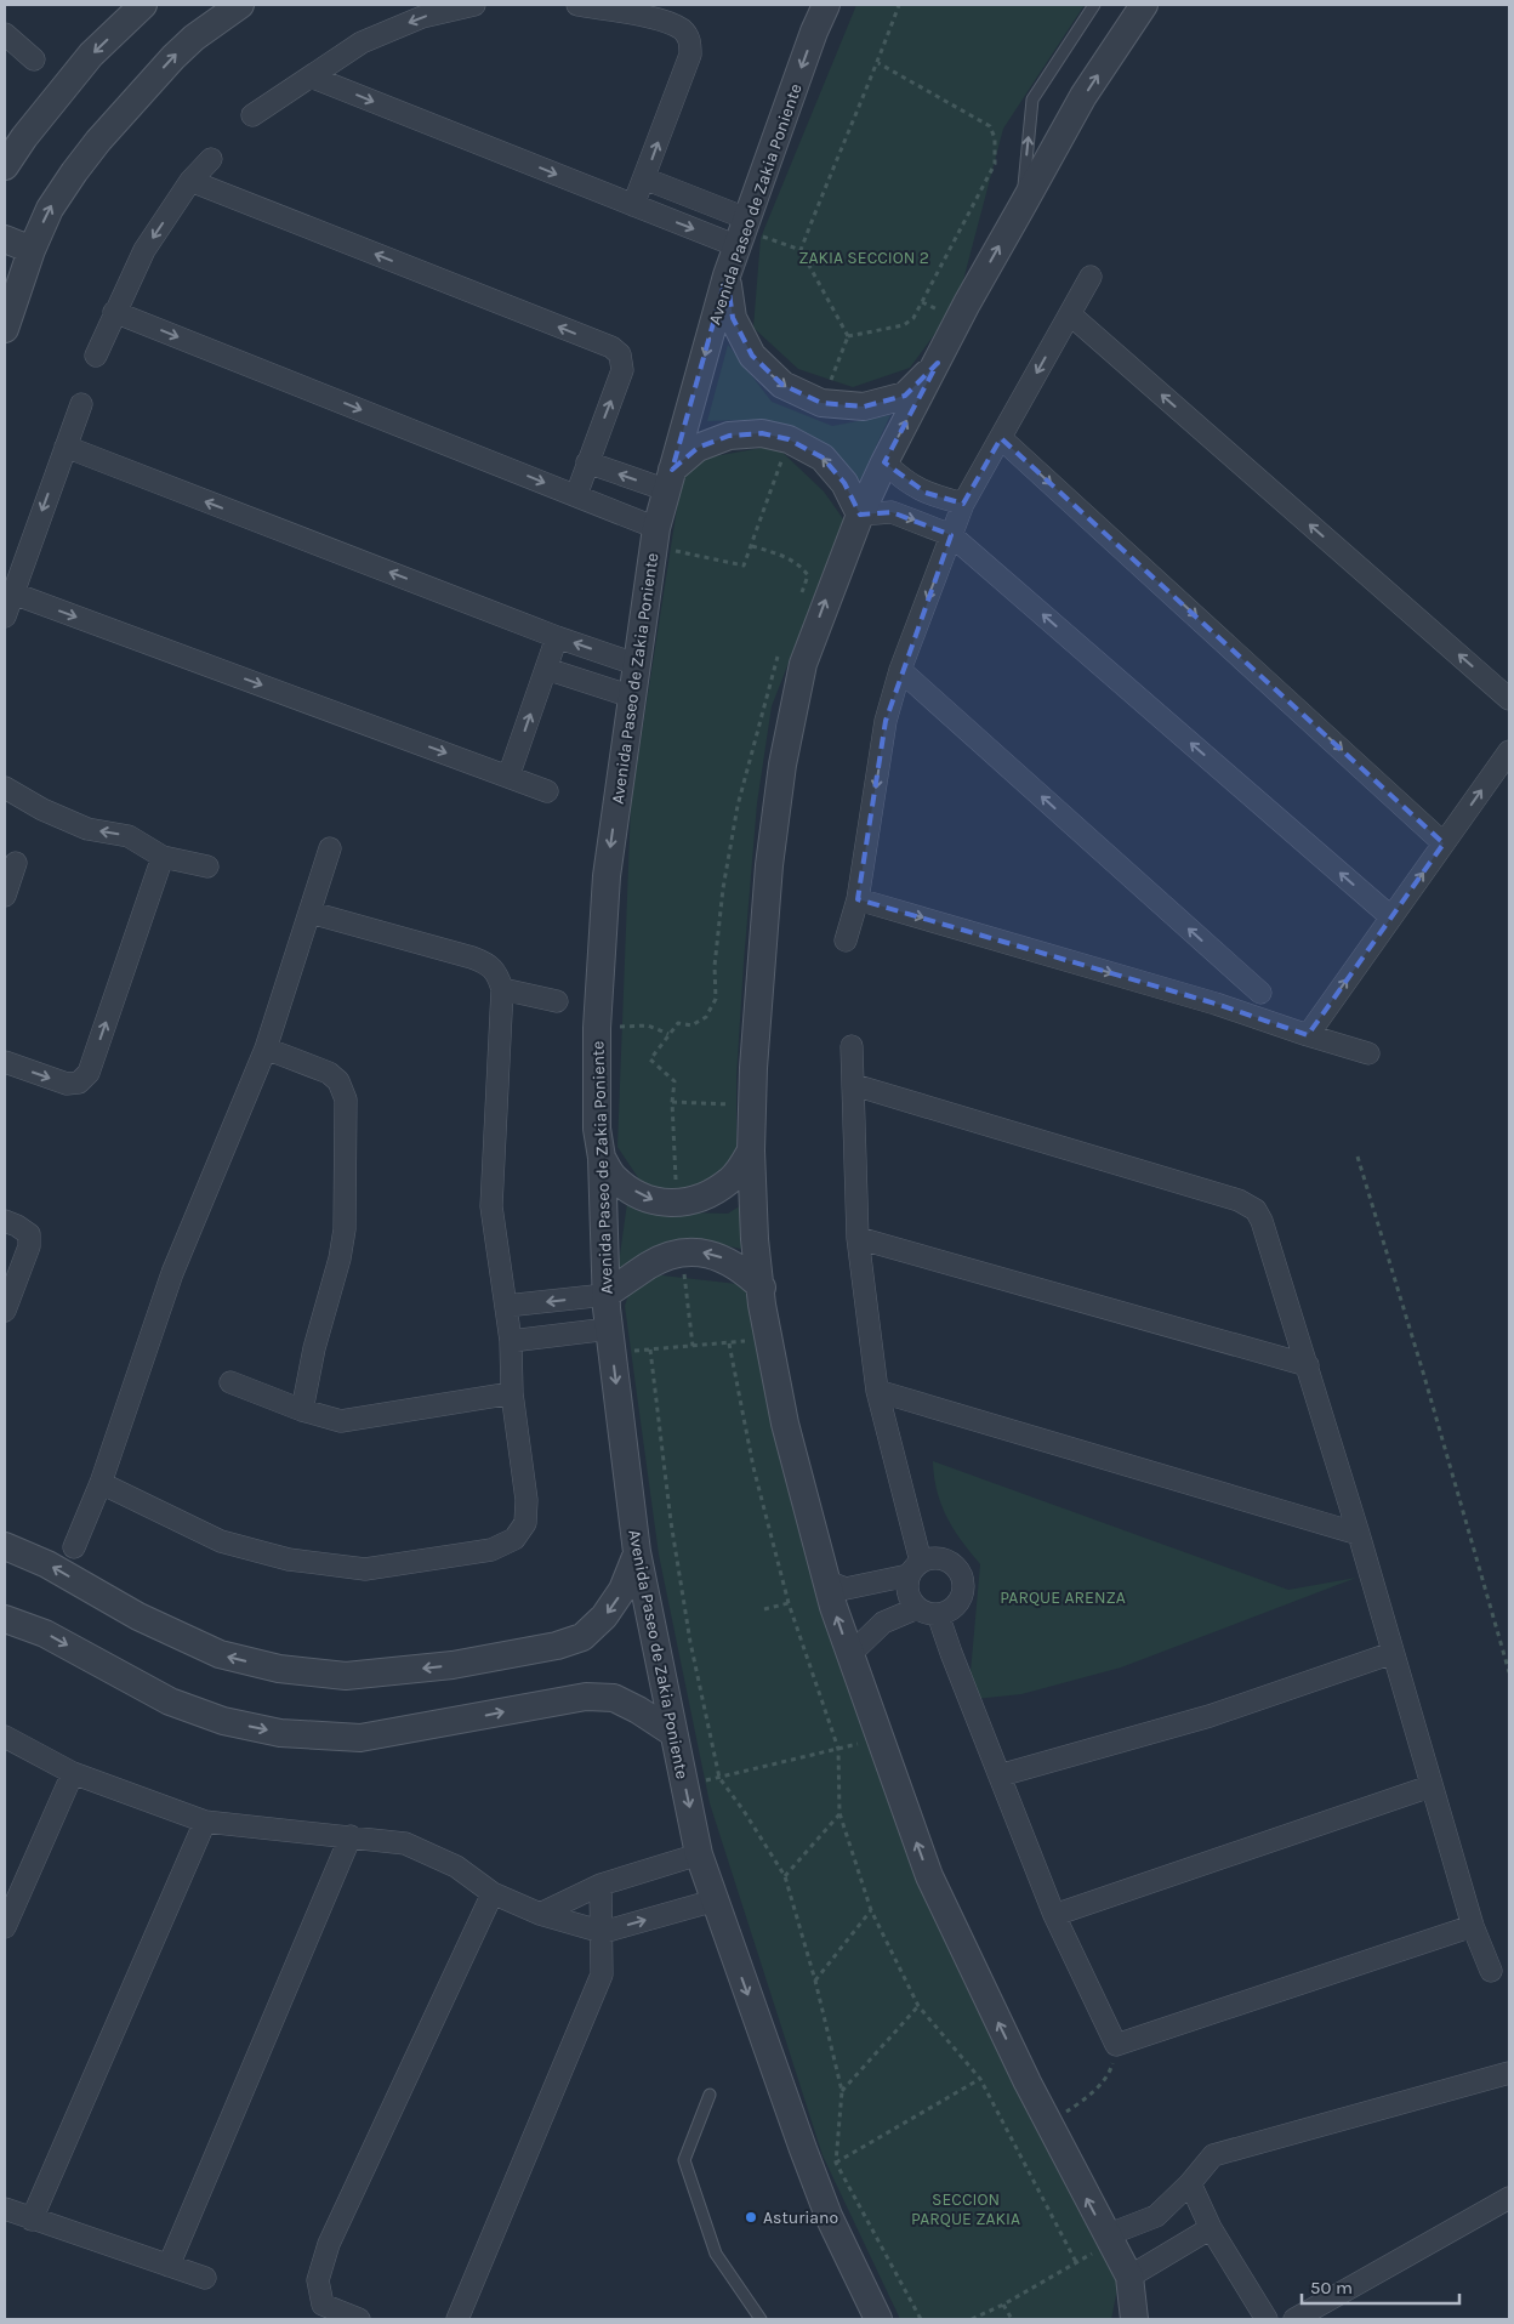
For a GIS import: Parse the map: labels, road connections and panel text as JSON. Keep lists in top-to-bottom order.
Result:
{
  "streets": {
    "street": ["Avenida Paseo de Zakia Poniente"]
  },
  "parks": ["ZAKIA SECCION 2", "PARQUE ARENZA", "SECCION PARQUE ZAKIA"],
  "places": ["Asturiano"],
  "scale_bar": "50 m"
}
